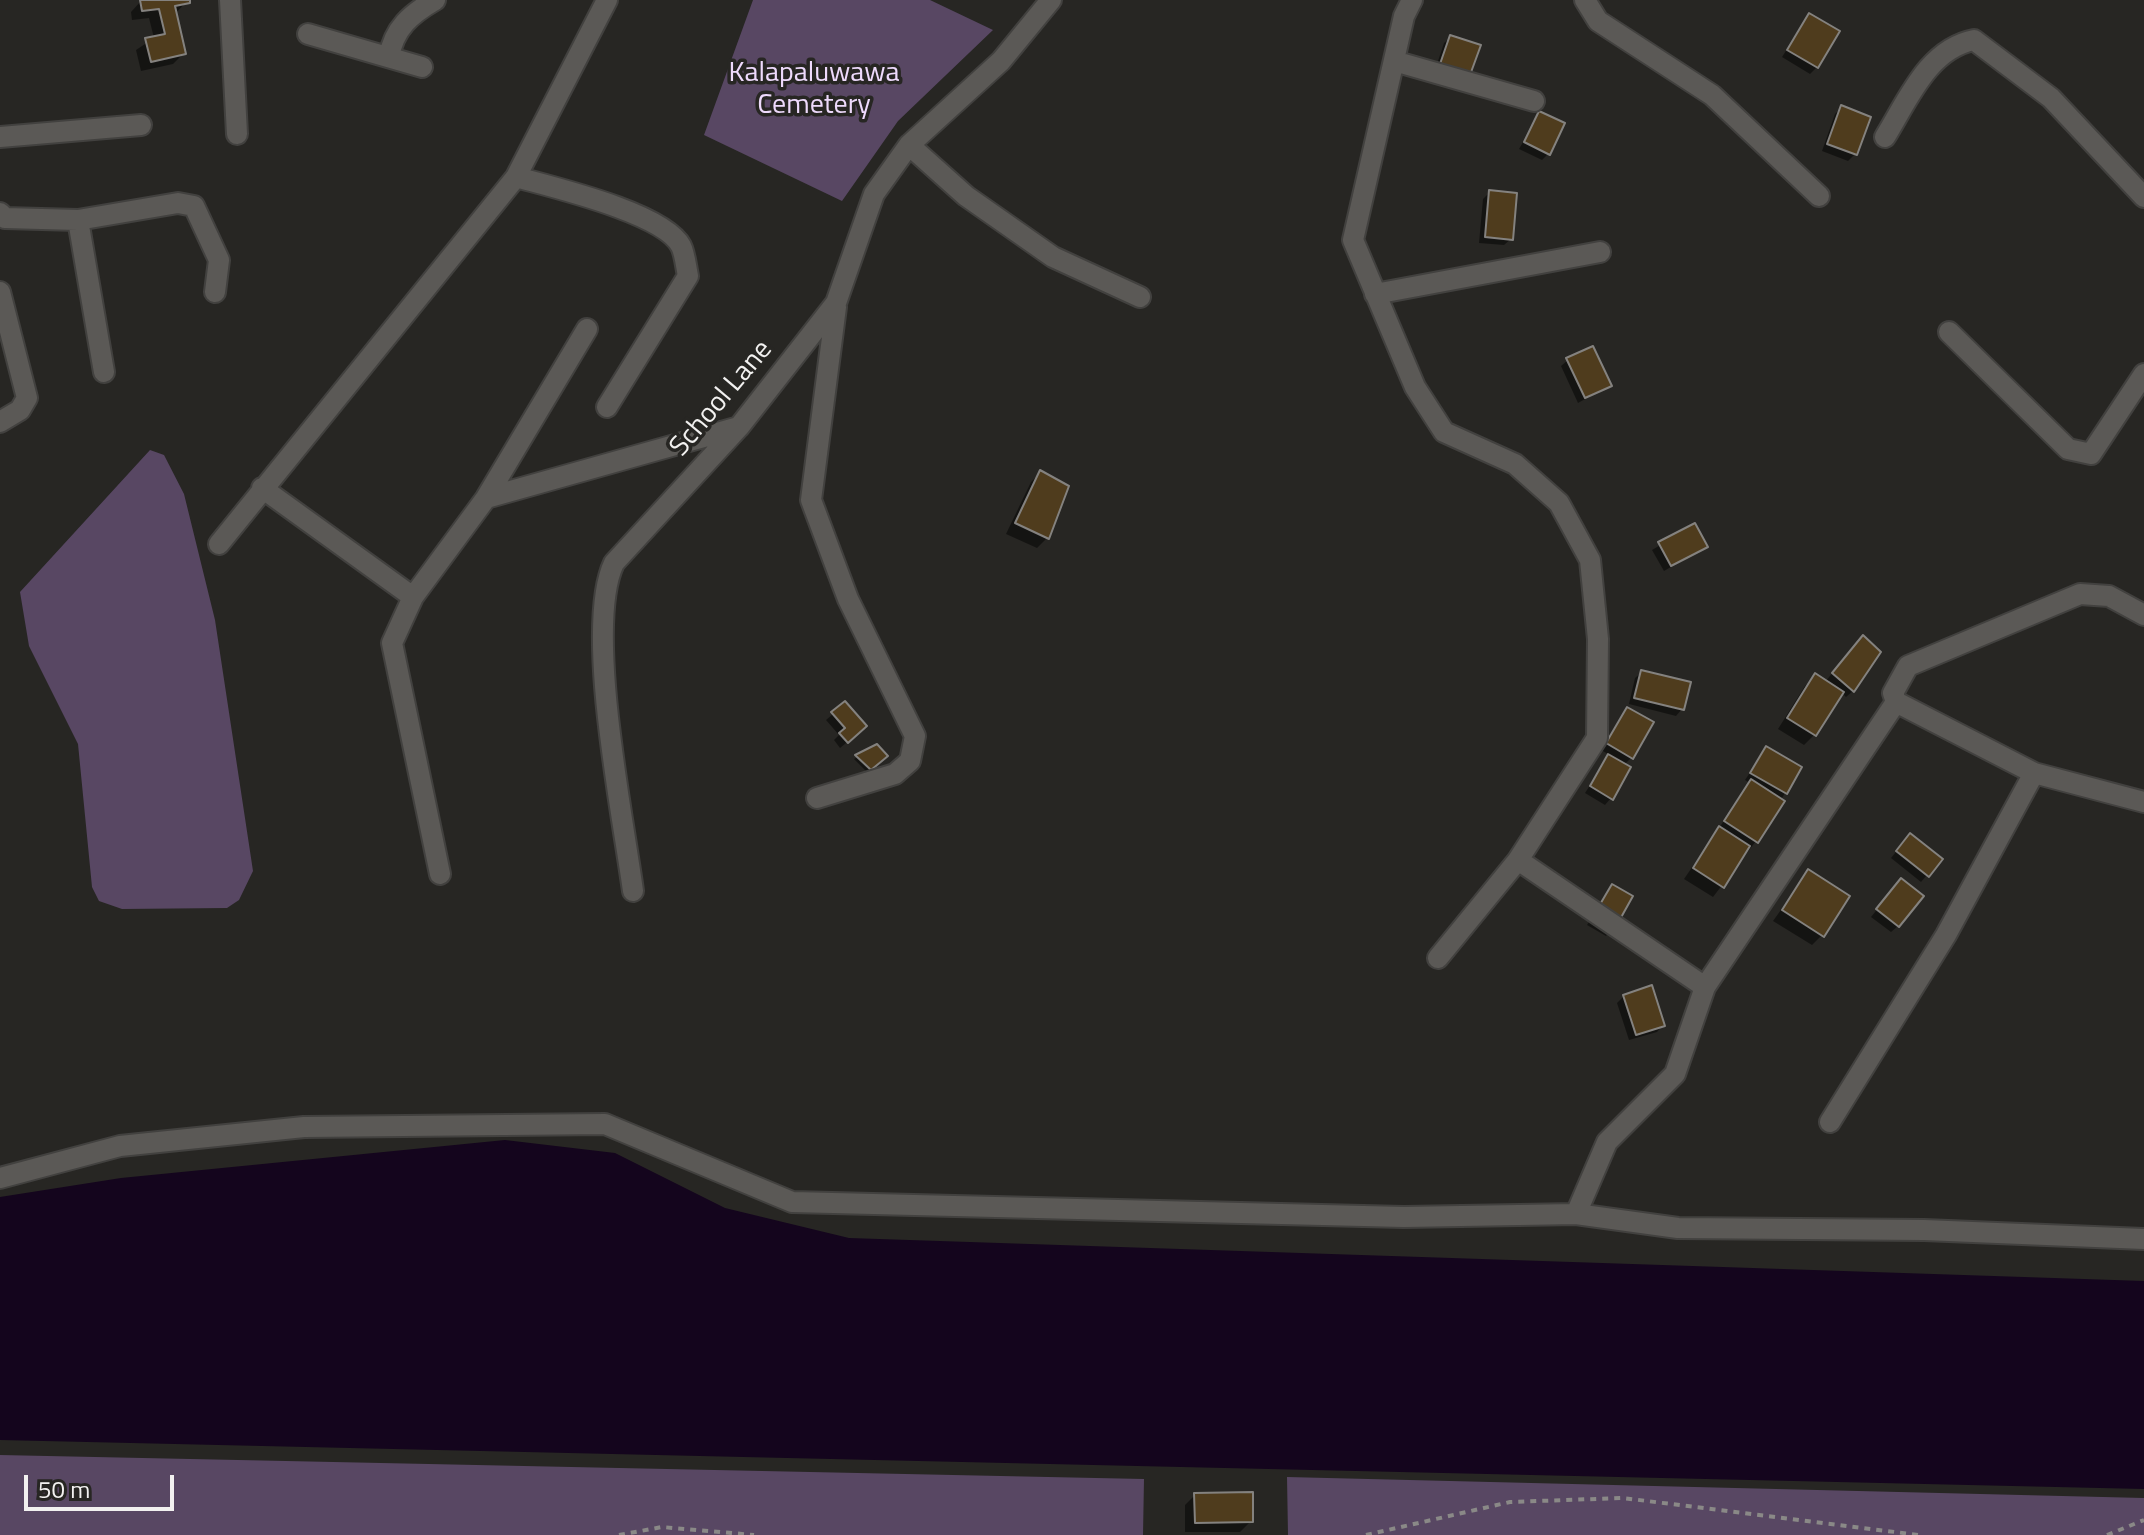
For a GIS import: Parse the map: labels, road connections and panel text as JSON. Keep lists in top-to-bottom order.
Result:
{
  "streets": {
    "street": ["School Lane"]
  },
  "parks": ["Kalapaluwawa Cemetery"],
  "scale_bar": "50 m"
}
